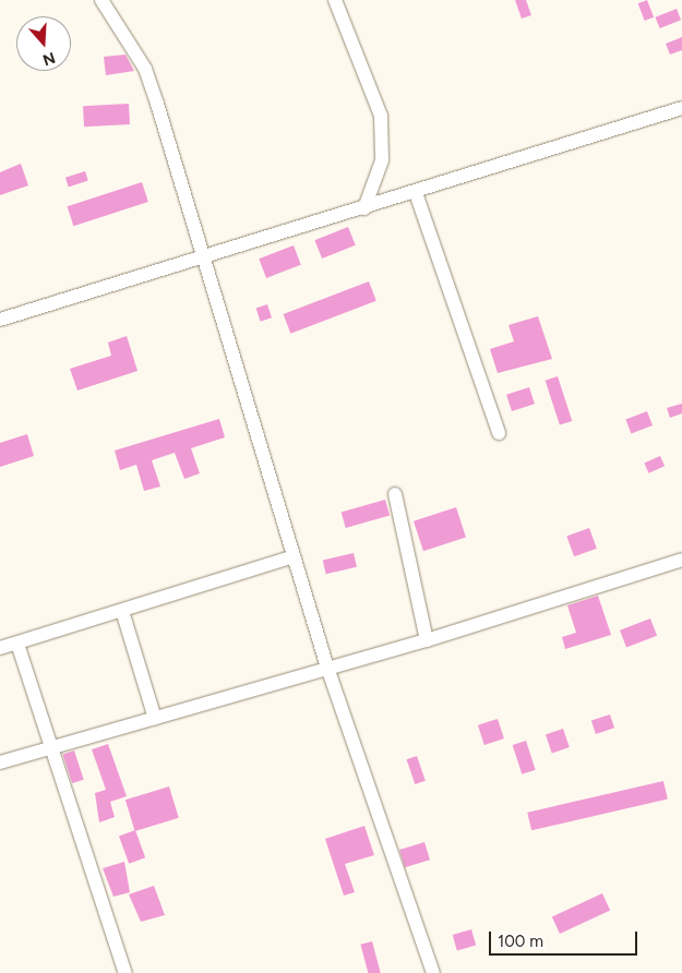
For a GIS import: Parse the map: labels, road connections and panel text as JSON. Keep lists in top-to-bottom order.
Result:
{
  "scale_bar": "100 m",
  "north": "bottom"
}
